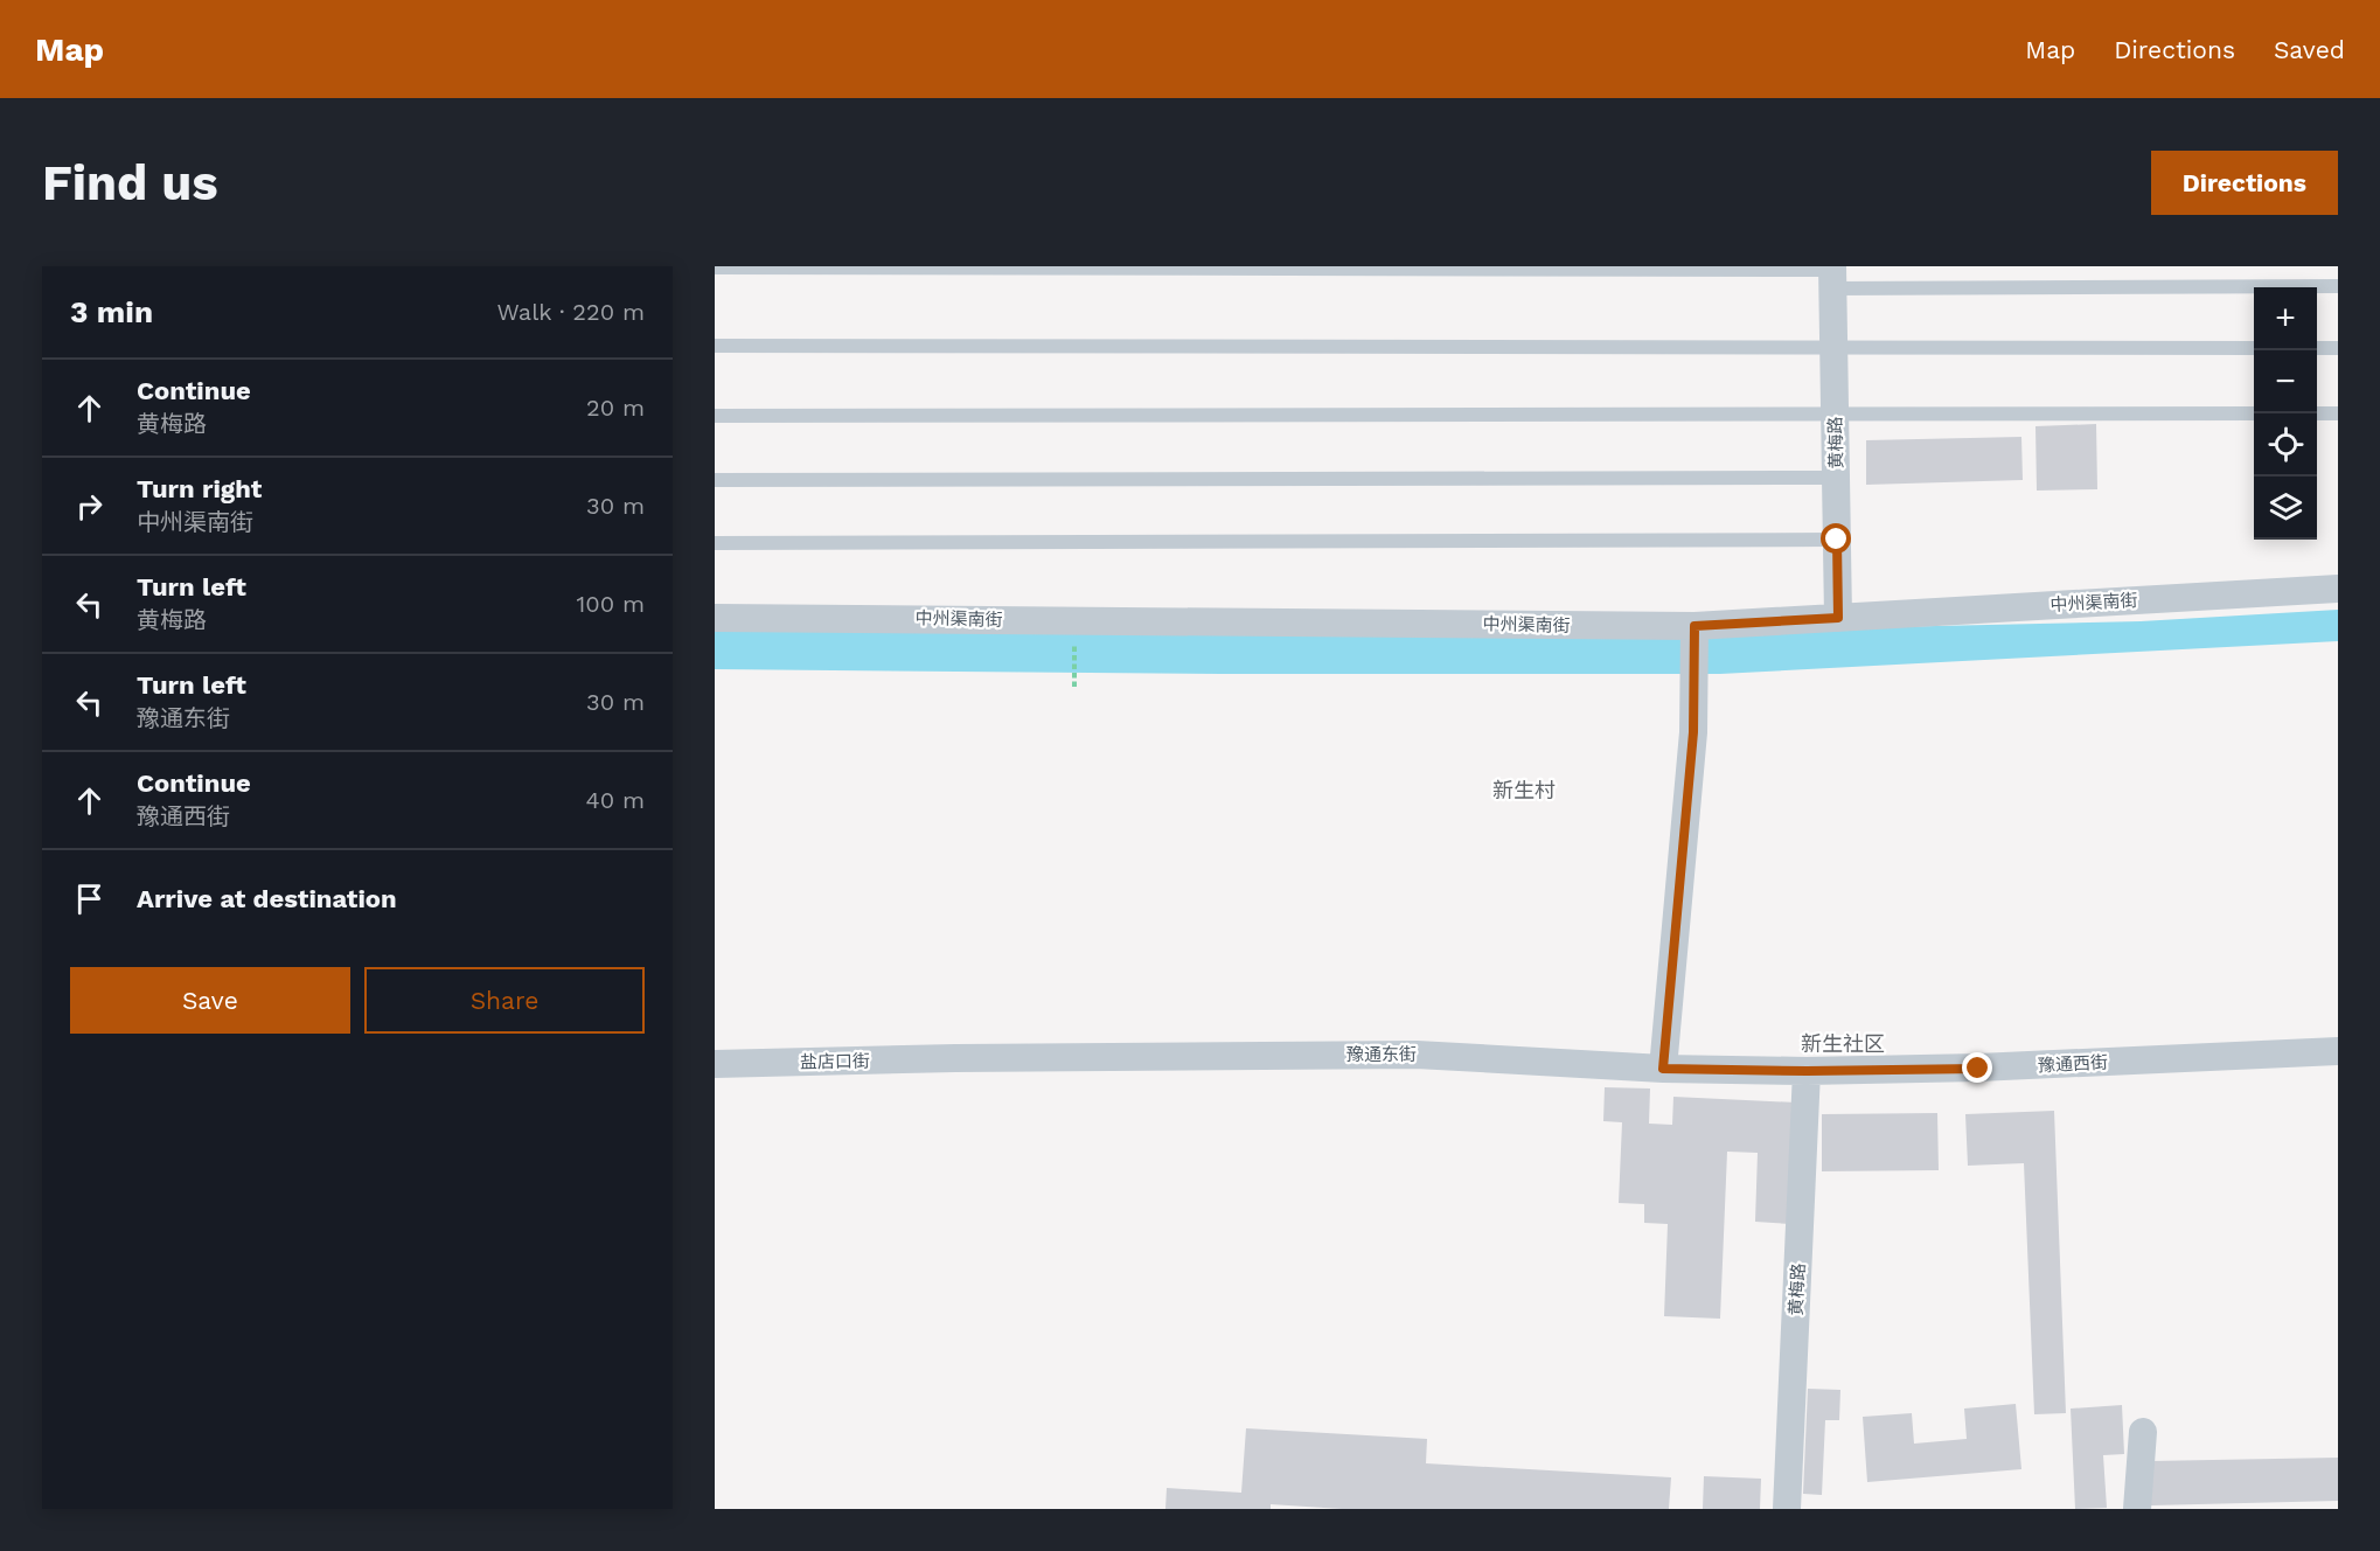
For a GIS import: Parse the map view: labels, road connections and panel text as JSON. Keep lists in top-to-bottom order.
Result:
{
  "streets": {
    "street": [
      "黄梅路",
      "中州渠南街",
      "豫通东街",
      "盐店口街",
      "豫通西街"
    ]
  },
  "crossings": [
    ["黄梅路", "中州渠南街"],
    ["黄梅路", "豫通东街"],
    ["黄梅路", "豫通西街"],
    ["豫通东街", "盐店口街"],
    ["豫通东街", "豫通西街"]
  ],
  "districts": ["新生村", "新生社区"],
  "page": {
    "header": "Map",
    "nav": ["Map", "Directions", "Saved"],
    "buttons": [
      "Directions",
      ["Save", "Share"]
    ],
    "title": "Find us",
    "heading": ["3 min", "Walk · 220 m"],
    "map_buttons": ["+", "−"],
    "list": [
      ["Continue", "黄梅路", "20 m"],
      ["Turn right", "中州渠南街", "30 m"],
      ["Turn left", "黄梅路", "100 m"],
      ["Turn left", "豫通东街", "30 m"],
      ["Continue", "豫通西街", "40 m"],
      "Arrive at destination"
    ]
  }
}
